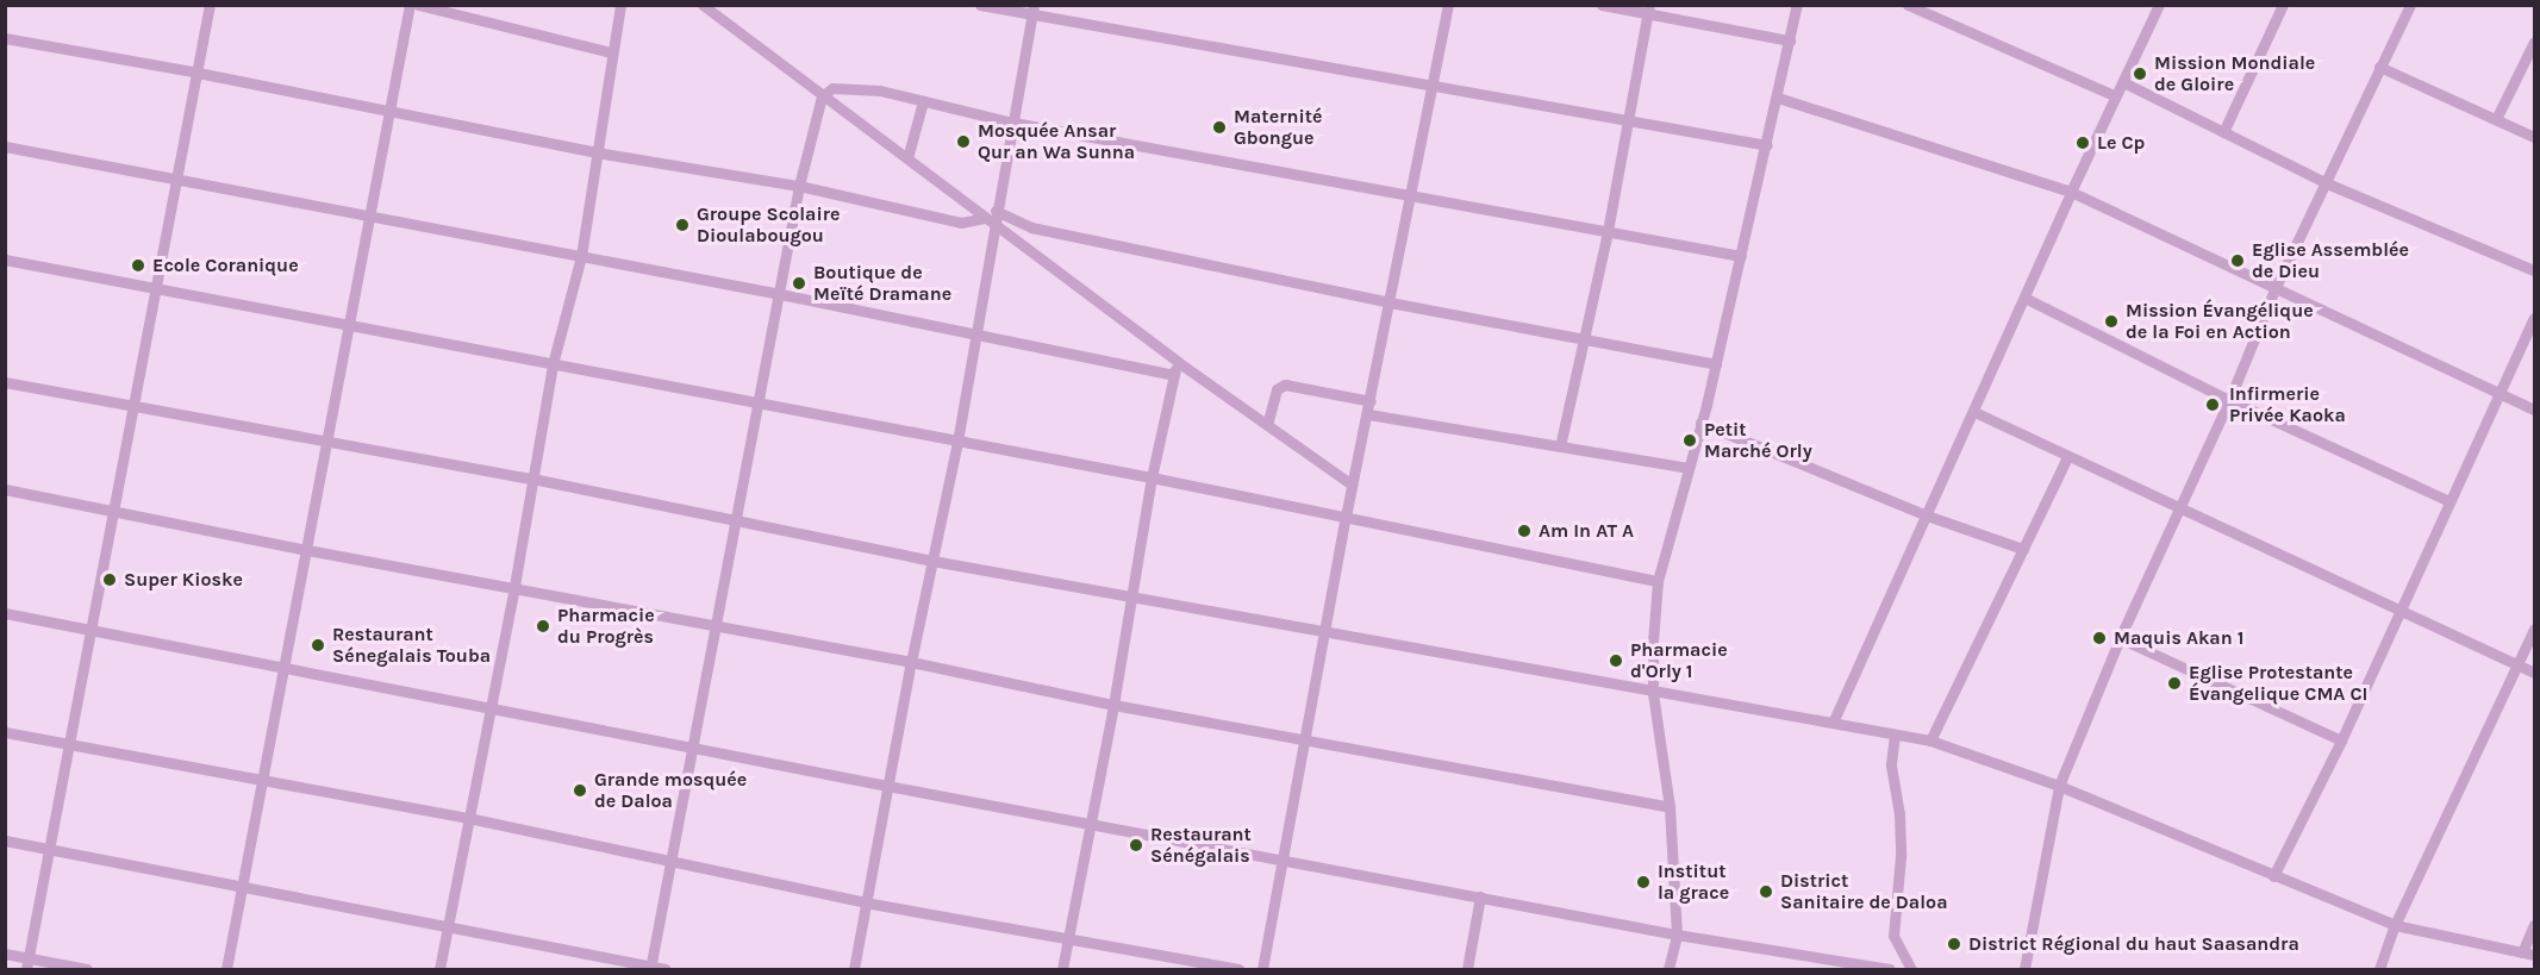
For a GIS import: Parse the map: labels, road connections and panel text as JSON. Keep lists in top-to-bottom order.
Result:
{
  "places": [
    "Mission Mondiale de Gloire",
    "Maternité Gbongue",
    "Mosquée Ansar Qur an Wa Sunna",
    "Le Cp",
    "Groupe Scolaire Dioulabougou",
    "Eglise Assemblée de Dieu",
    "Ecole Coranique",
    "Boutique de Meïté Dramane",
    "Mission Évangélique de la Foi en Action",
    "Infirmerie Privée Kaoka",
    "Petit Marché Orly",
    "Am In AT A",
    "Super Kioske",
    "Pharmacie du Progrès",
    "Maquis Akan 1",
    "Restaurant Sénegalais Touba",
    "Pharmacie d'Orly 1",
    "Eglise Protestante Évangelique CMA CI",
    "Grande mosquée de Daloa",
    "Restaurant Sénégalais",
    "Institut la grace",
    "District Sanitaire de Daloa",
    "District Régional du haut Saasandra"
  ]
}
